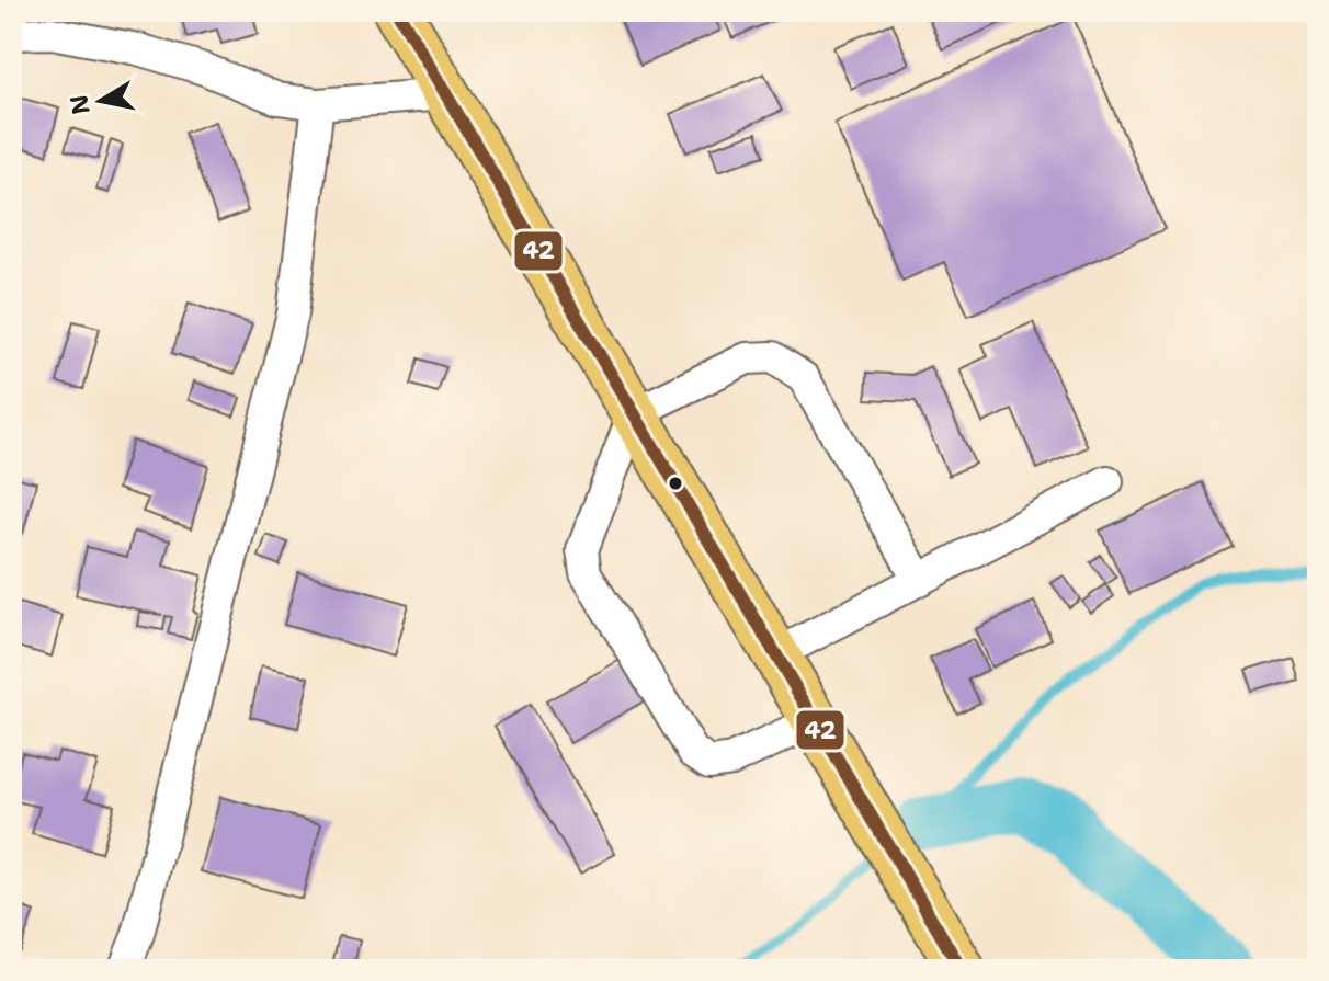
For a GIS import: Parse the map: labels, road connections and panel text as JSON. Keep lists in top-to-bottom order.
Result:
{
  "lines": ["transit line 42"],
  "north": "left"
}
